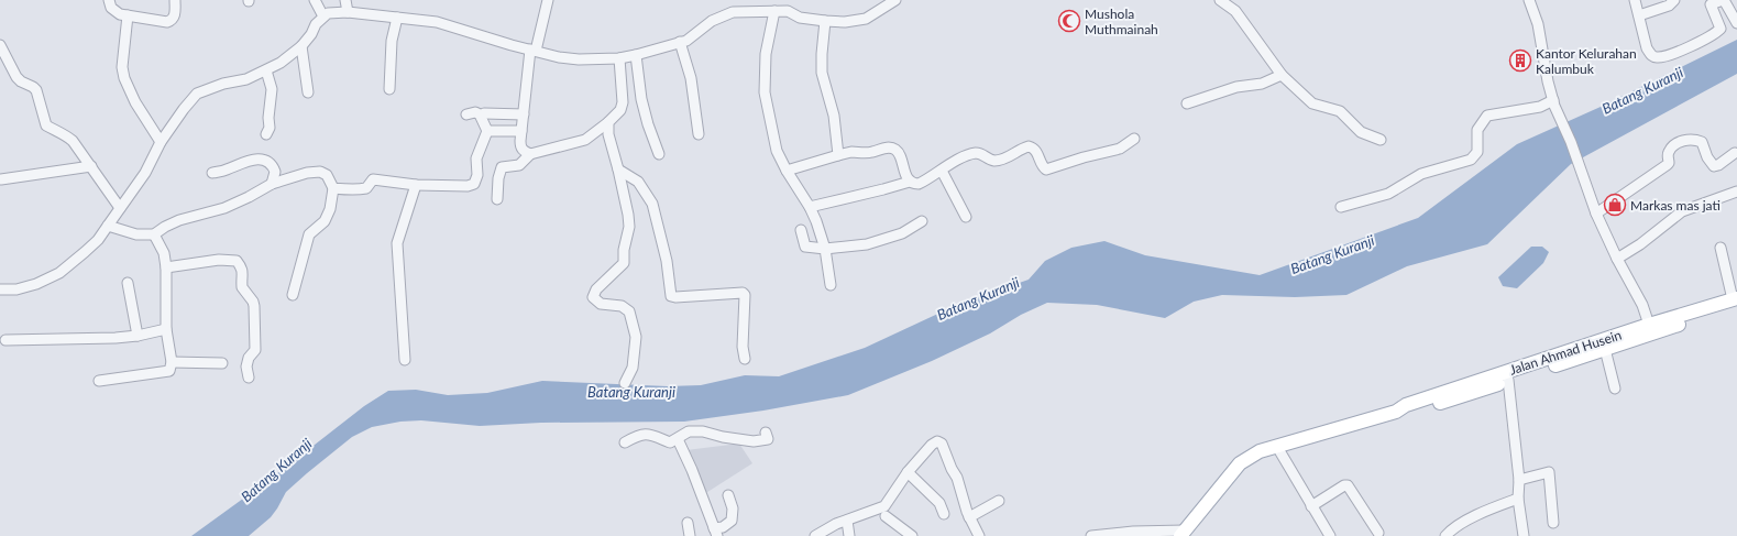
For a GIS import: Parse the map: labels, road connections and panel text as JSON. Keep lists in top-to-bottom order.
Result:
{
  "streets": {
    "main road": ["Jalan Ahmad Husein"]
  },
  "water": ["Batang Kuranji"],
  "places": {
    "mosque": ["Mushola Muthmainah"],
    "building": ["Kantor Kelurahan Kalumbuk"],
    "shop": ["Markas mas jati"]
  }
}
